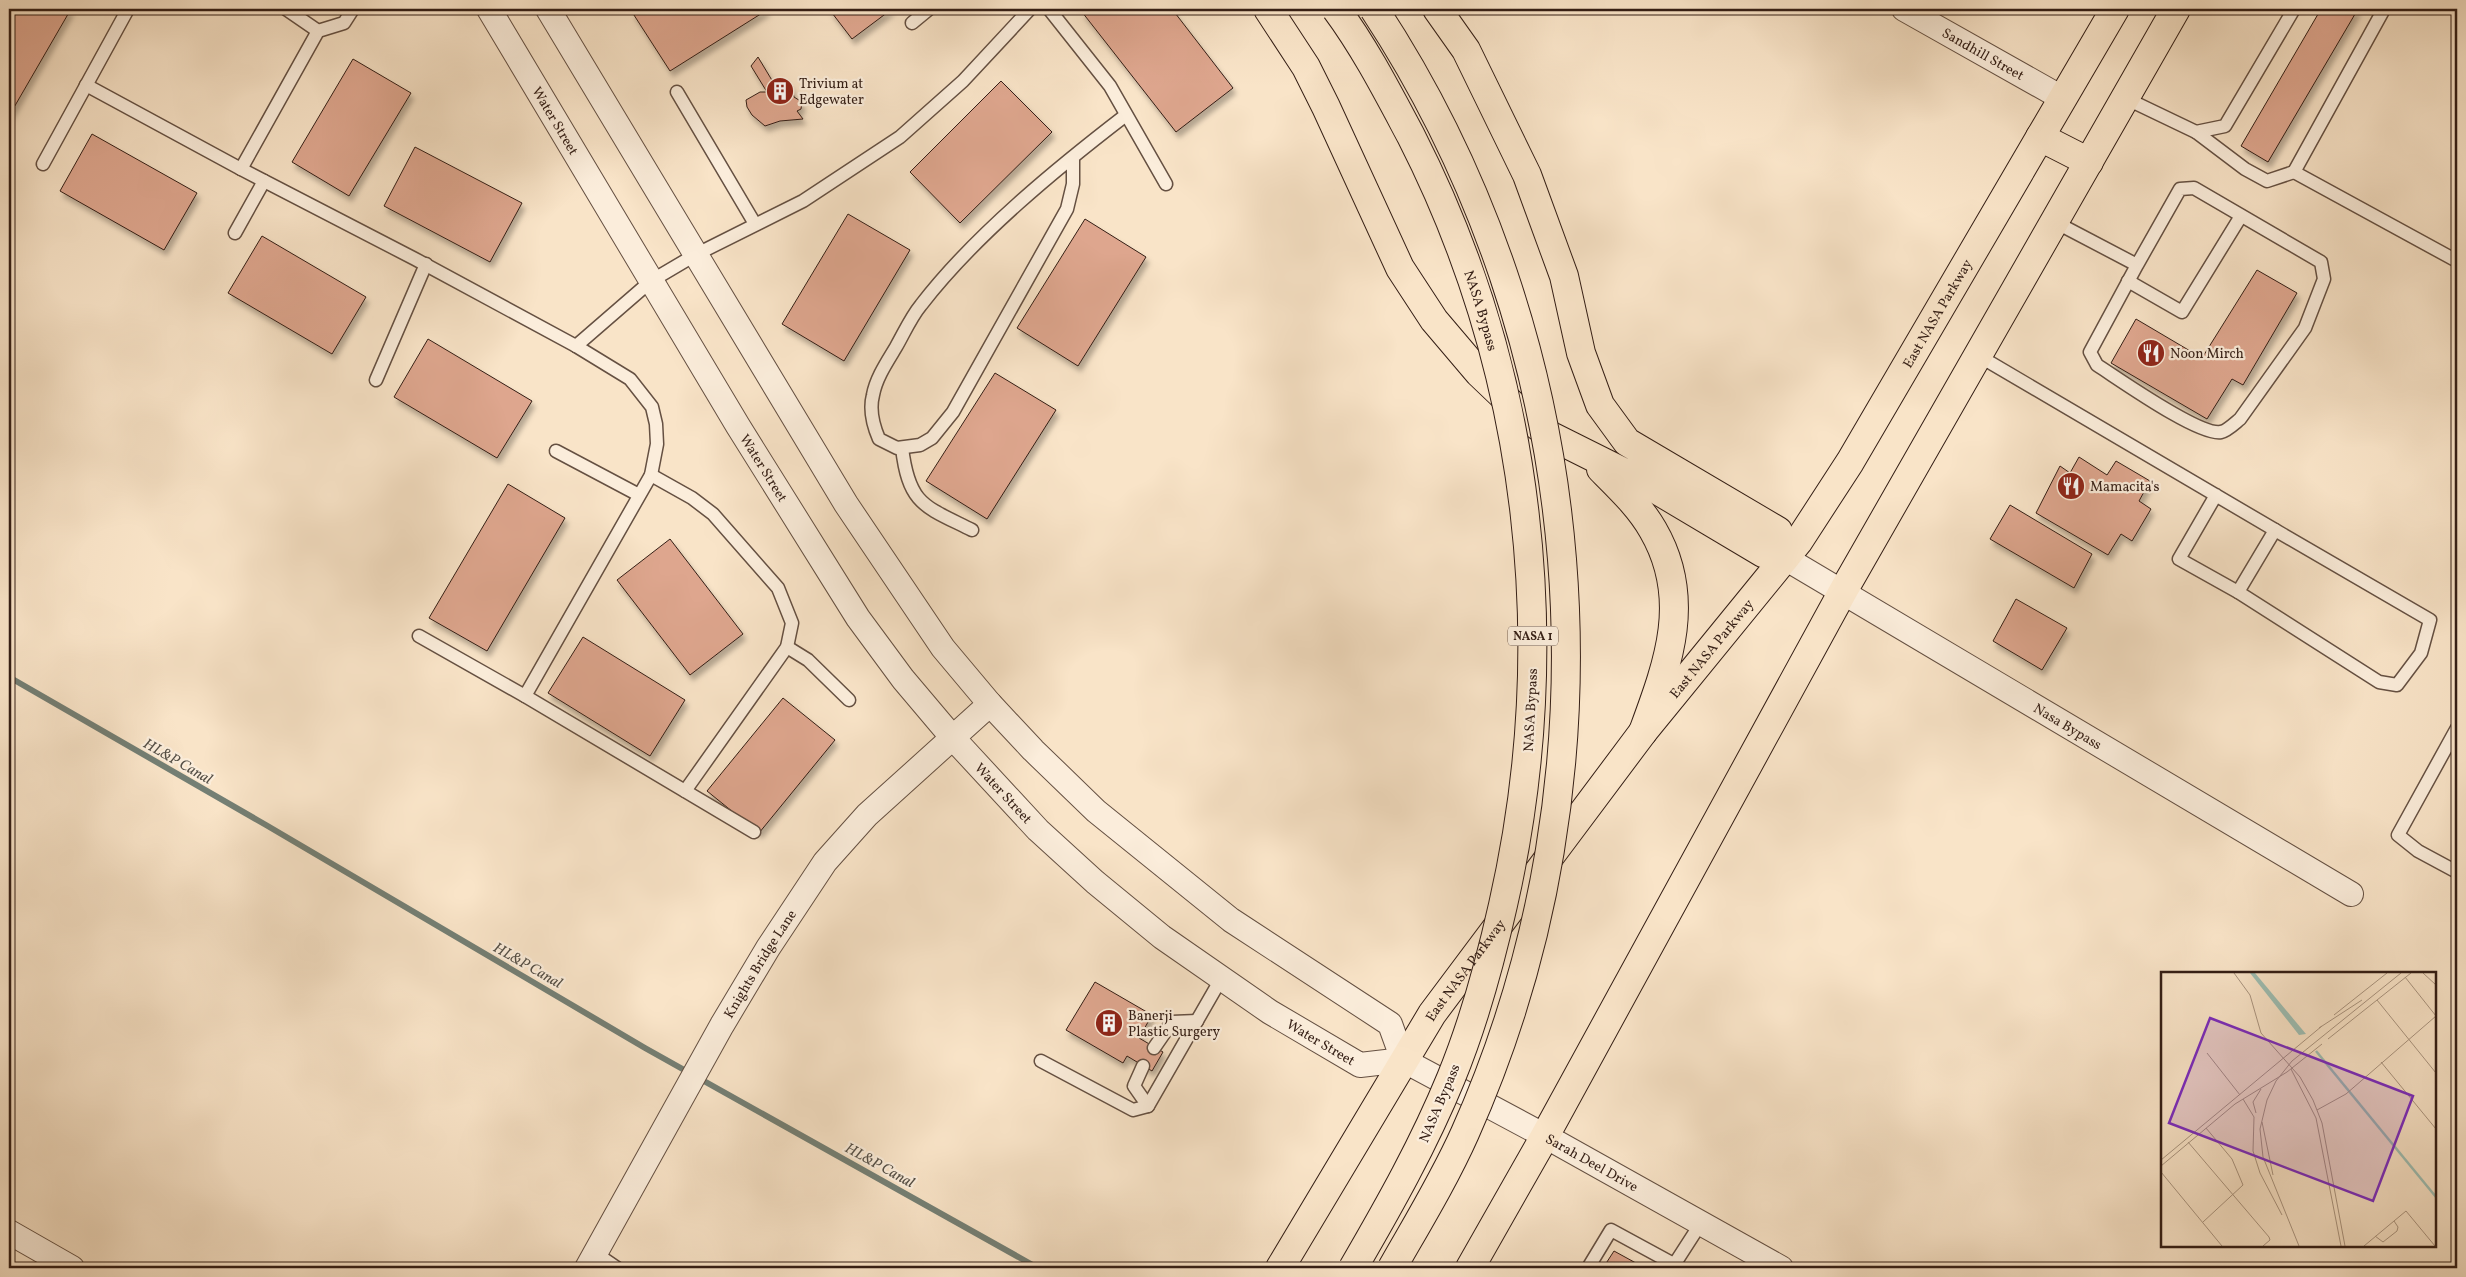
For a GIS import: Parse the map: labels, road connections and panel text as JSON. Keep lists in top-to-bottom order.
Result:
{
  "streets": {
    "main road": ["NASA Bypass", "East NASA Parkway", "NASA 1"],
    "street": [
      "Sandhill Street",
      "Water Street",
      "Nasa Bypass",
      "Knights Bridge Lane",
      "Sarah Deel Drive"
    ]
  },
  "crossings": [
    ["Sandhill Street", "East NASA Parkway"],
    ["Water Street", "East NASA Parkway"],
    ["Water Street", "Knights Bridge Lane"],
    ["Water Street", "Sarah Deel Drive"],
    ["East NASA Parkway", "Nasa Bypass"],
    ["East NASA Parkway", "Sarah Deel Drive"]
  ],
  "water": ["HL&P Canal"],
  "places": {
    "building": ["Trivium at Edgewater", "Banerji Plastic Surgery"],
    "restaurant": ["Noon Mirch", "Mamacita's"]
  }
}
